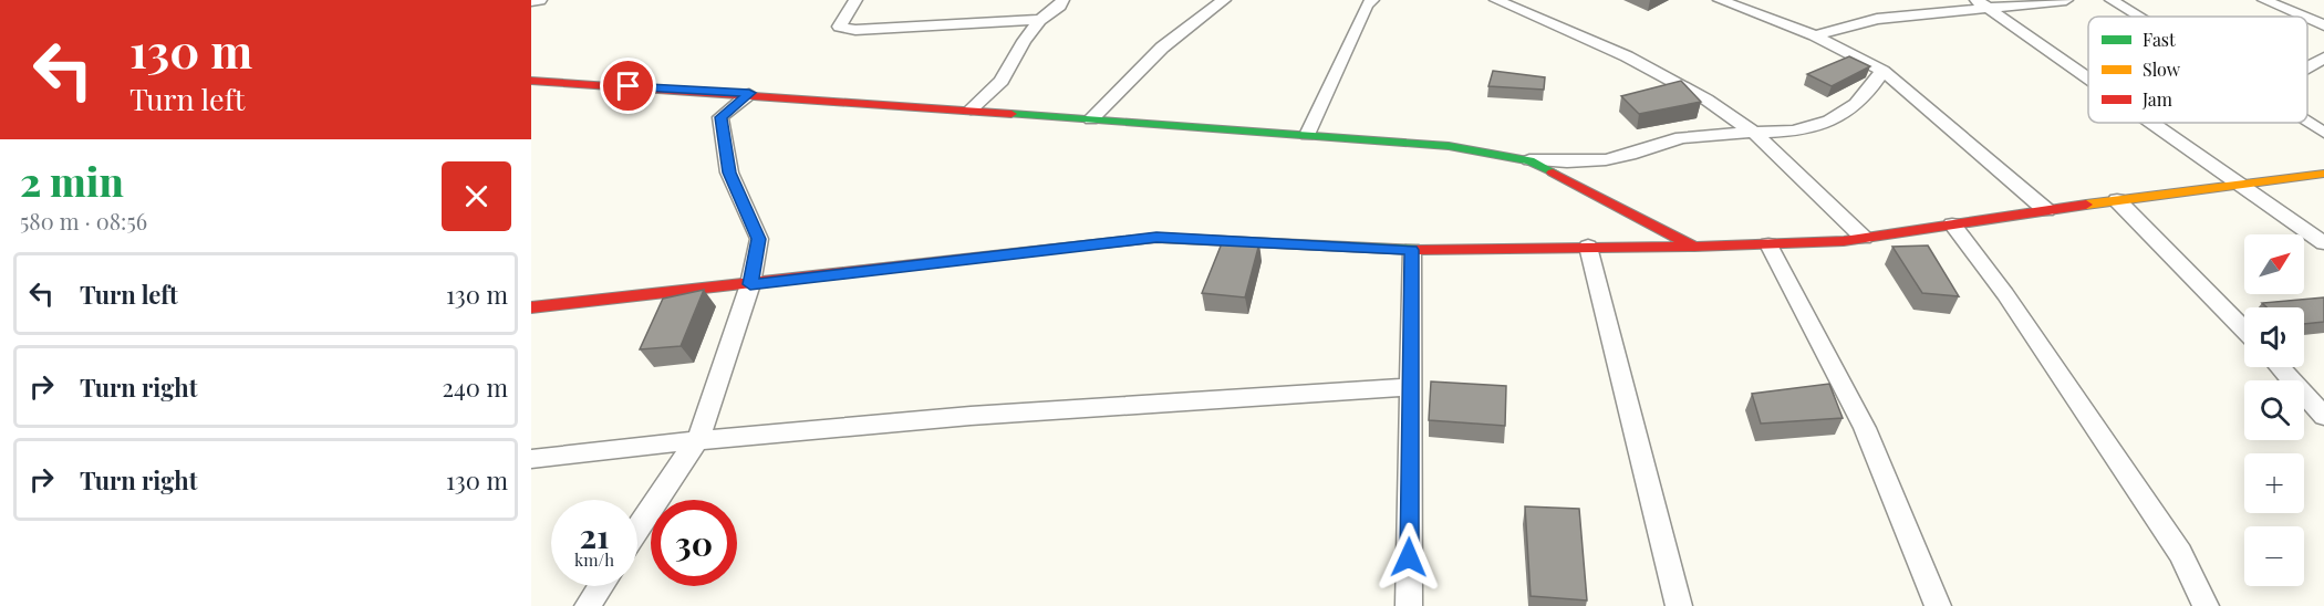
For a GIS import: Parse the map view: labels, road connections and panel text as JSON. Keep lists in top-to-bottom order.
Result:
{
  "legend": ["Fast", "Slow", "Jam"],
  "north": "top right",
  "page": {
    "turn": ["130 m", "Turn left"],
    "heading": ["2 min", "580 m · 08:56"],
    "map_buttons": ["+", "−"],
    "list": [
      {
        "name": "Turn left",
        "value": "130 m"
      },
      {
        "name": "Turn right",
        "value": "240 m"
      },
      {
        "name": "Turn right",
        "value": "130 m"
      }
    ],
    "speed": "21 km/h",
    "limit": "30"
  }
}
